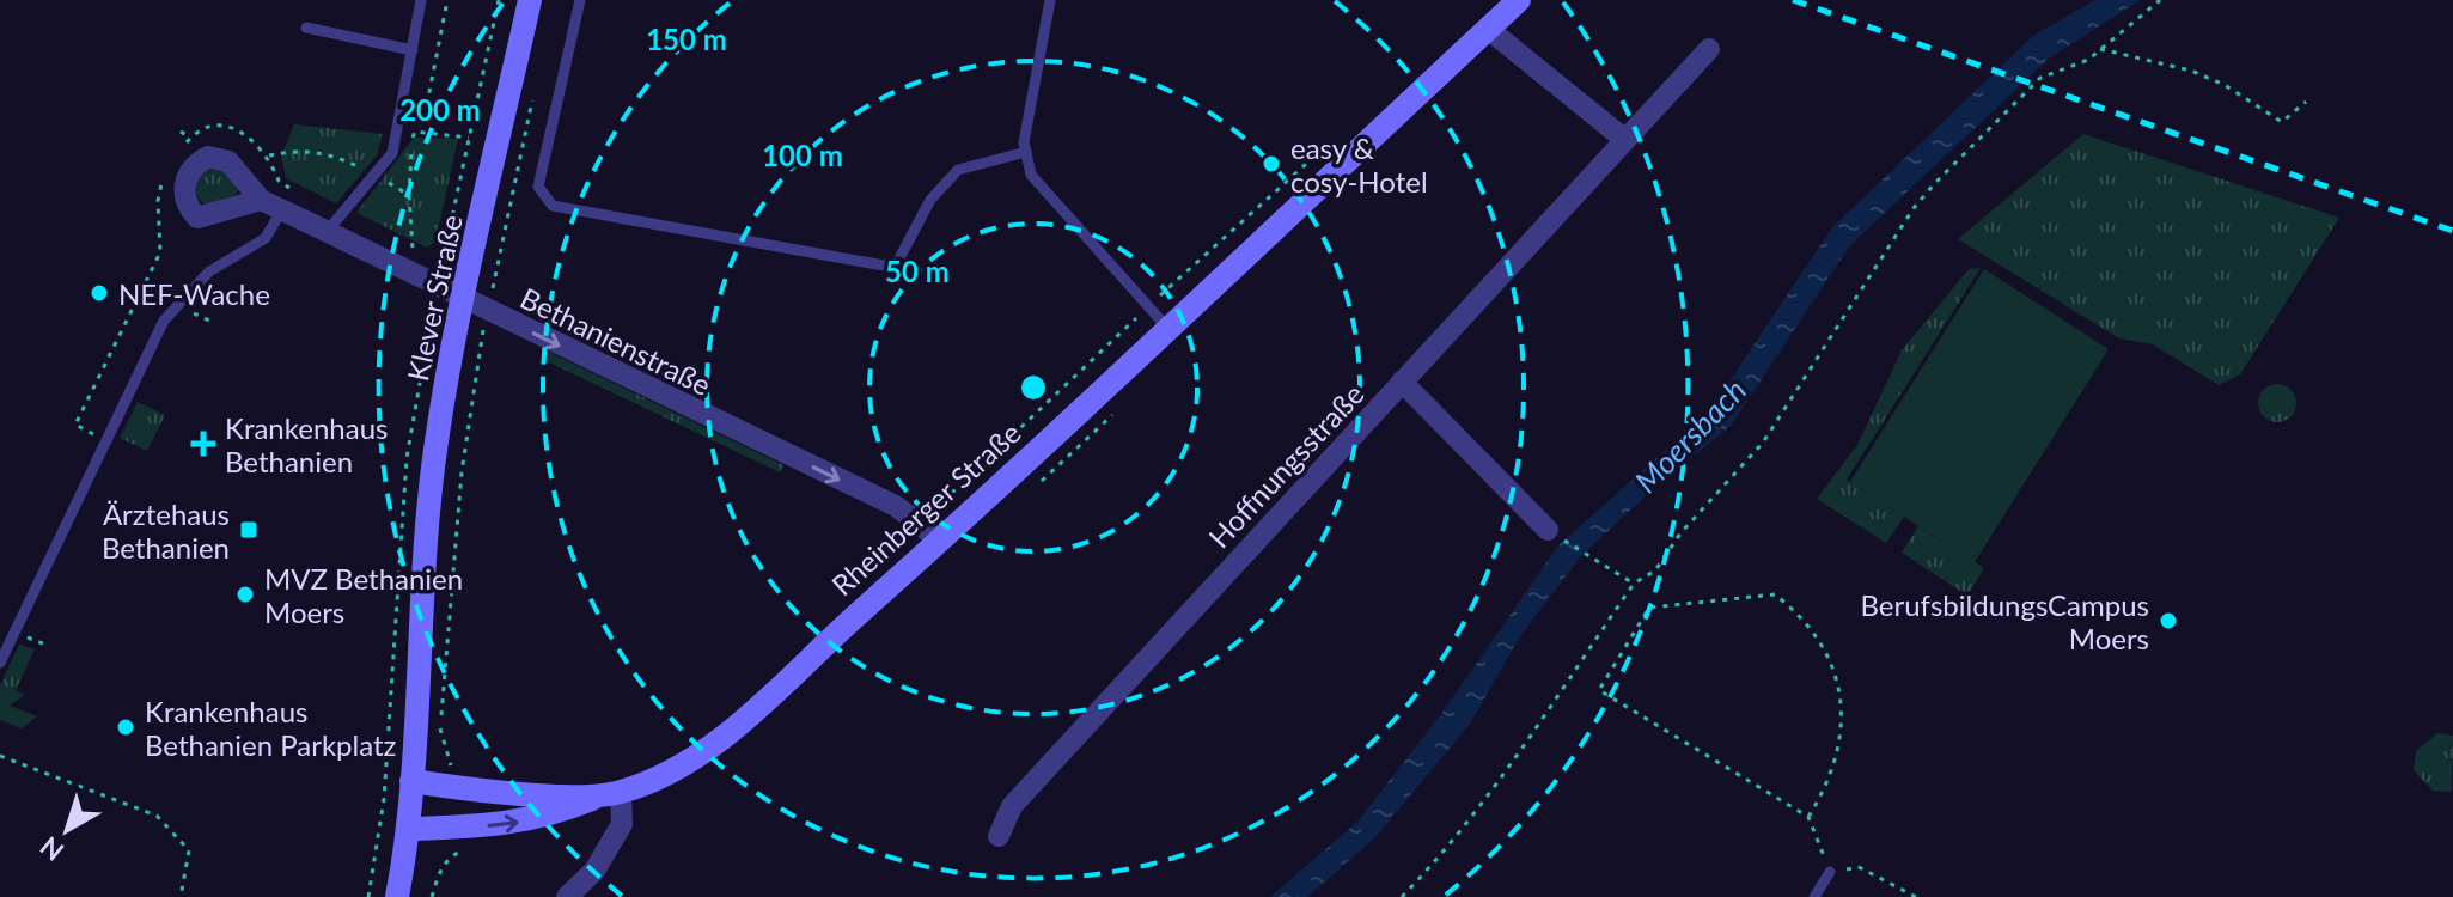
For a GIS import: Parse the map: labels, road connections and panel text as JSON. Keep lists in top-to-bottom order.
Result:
{
  "streets": {
    "main road": ["Klever Straße", "Rheinberger Straße"],
    "street": ["Bethanienstraße", "Hoffnungsstraße"]
  },
  "crossings": [
    ["Klever Straße", "Bethanienstraße"],
    ["Klever Straße", "Rheinberger Straße"],
    ["Bethanienstraße", "Rheinberger Straße"]
  ],
  "one_way": ["Bethanienstraße"],
  "water": ["Moersbach"],
  "places": {
    "other": [
      "easy & cosy-Hotel",
      "NEF-Wache",
      "MVZ Bethanien Moers",
      "BerufsbildungsCampus Moers",
      "Krankenhaus Bethanien Parkplatz"
    ],
    "health": ["Krankenhaus Bethanien"],
    "transit": ["Ärztehaus Bethanien"]
  },
  "north": "bottom left",
  "rings": [
    "150 m",
    "200 m",
    "100 m",
    "50 m"
  ]
}
